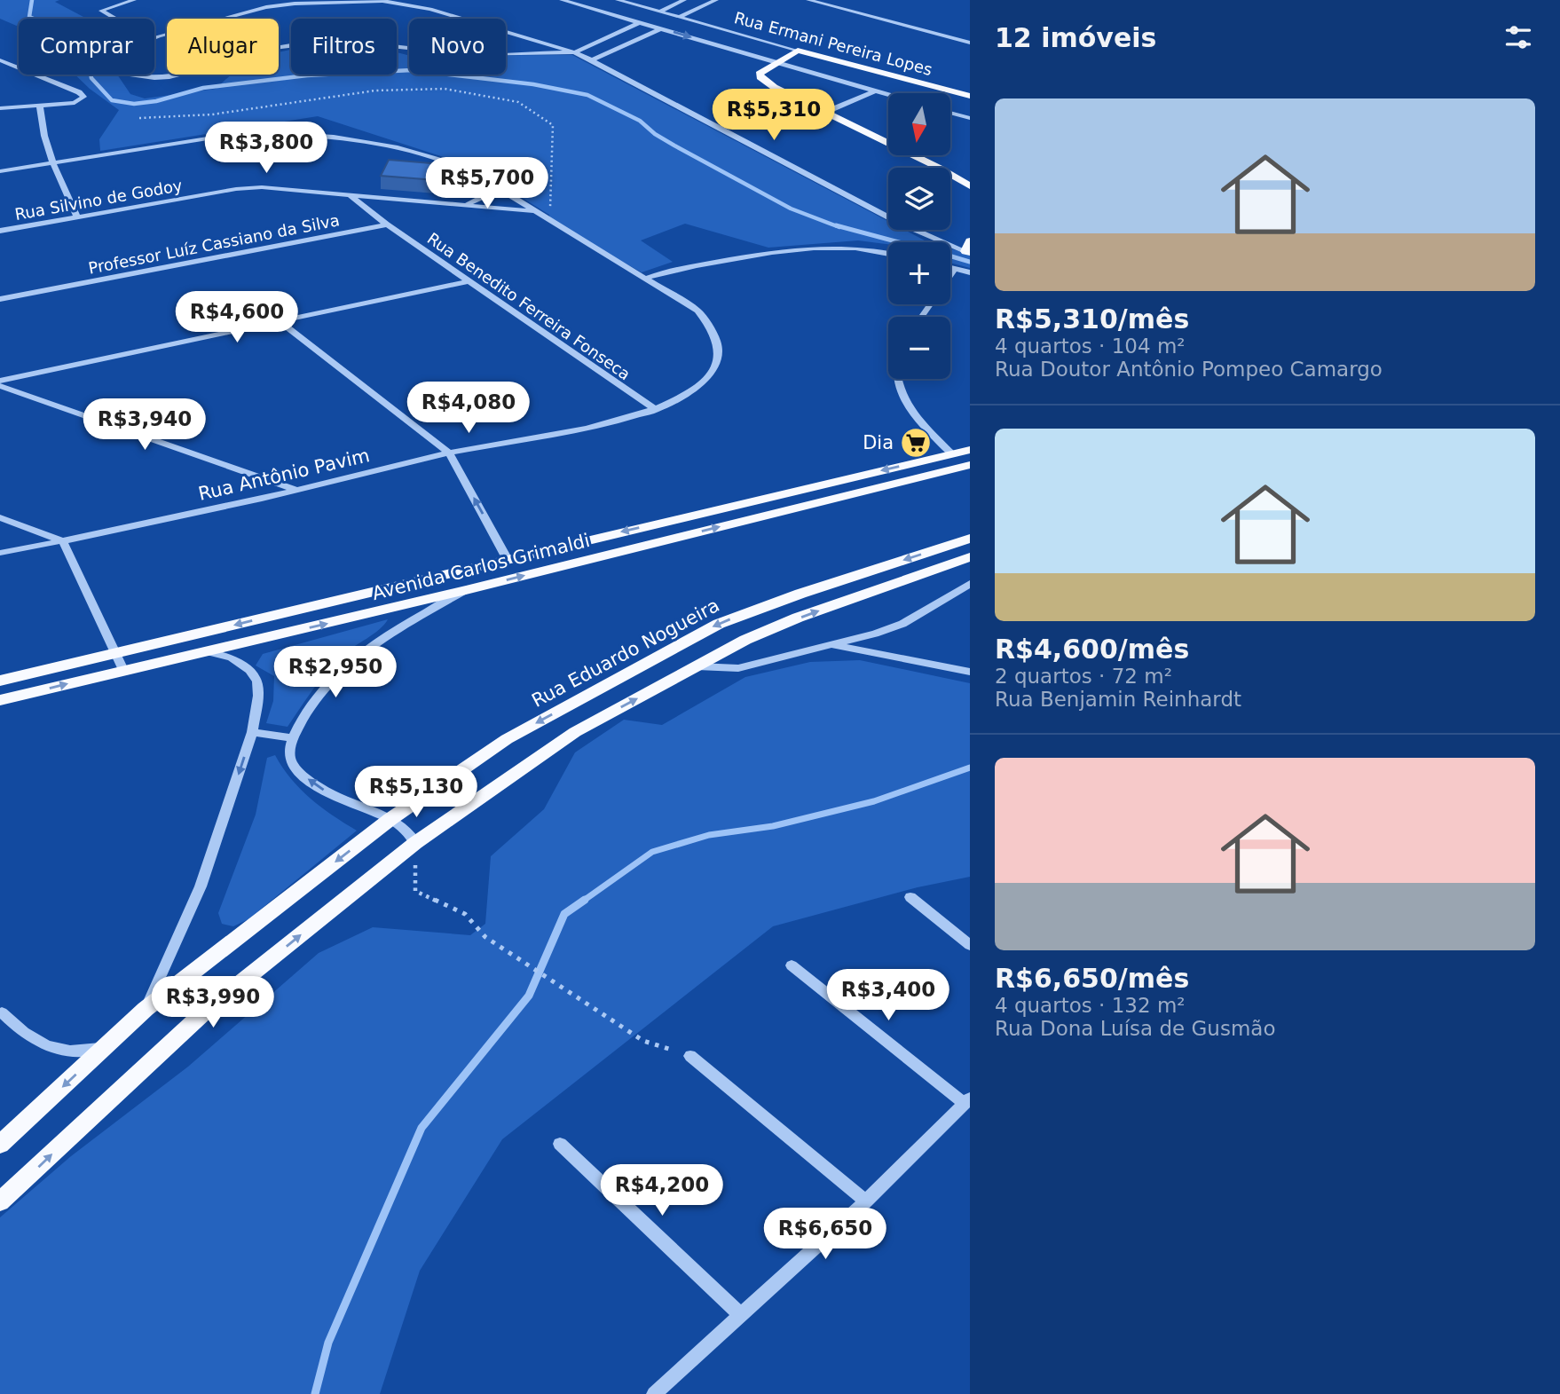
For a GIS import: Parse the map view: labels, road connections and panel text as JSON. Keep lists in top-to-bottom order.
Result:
{
  "streets": {
    "main road": ["Rua Ermani Pereira Lopes", "Avenida Carlos Grimaldi", "Rua Eduardo Nogueira"],
    "street": [
      "Rua Silvino de Godoy",
      "Professor Luíz Cassiano da Silva",
      "Rua Benedito Ferreira Fonseca",
      "Rua Antônio Pavim"
    ]
  },
  "crossings": [
    ["Rua Silvino de Godoy", "Professor Luíz Cassiano da Silva"],
    ["Rua Silvino de Godoy", "Rua Antônio Pavim"],
    ["Professor Luíz Cassiano da Silva", "Rua Benedito Ferreira Fonseca"],
    ["Rua Benedito Ferreira Fonseca", "Rua Antônio Pavim"]
  ],
  "places": {
    "supermarket": ["Dia"]
  },
  "north": "bottom",
  "page": {
    "heading": "12 imóveis",
    "chip": [
      "Comprar",
      "Alugar",
      "Filtros",
      "Novo"
    ],
    "list": [
      {
        "name": "R$5,310/mês",
        "note": "4 quartos · 104 m² · Rua Doutor Antônio Pompeo Camargo"
      },
      {
        "name": "R$4,600/mês",
        "note": "2 quartos · 72 m² · Rua Benjamin Reinhardt"
      },
      {
        "name": "R$6,650/mês",
        "note": "4 quartos · 132 m² · Rua Dona Luísa de Gusmão"
      }
    ],
    "price": [
      "R$5,310",
      "R$3,800",
      "R$5,700",
      "R$4,600",
      "R$4,080",
      "R$3,940",
      "R$2,950",
      "R$5,130",
      "R$3,400",
      "R$3,990",
      "R$4,200",
      "R$6,650"
    ],
    "map_buttons": ["+", "−"]
  }
}
